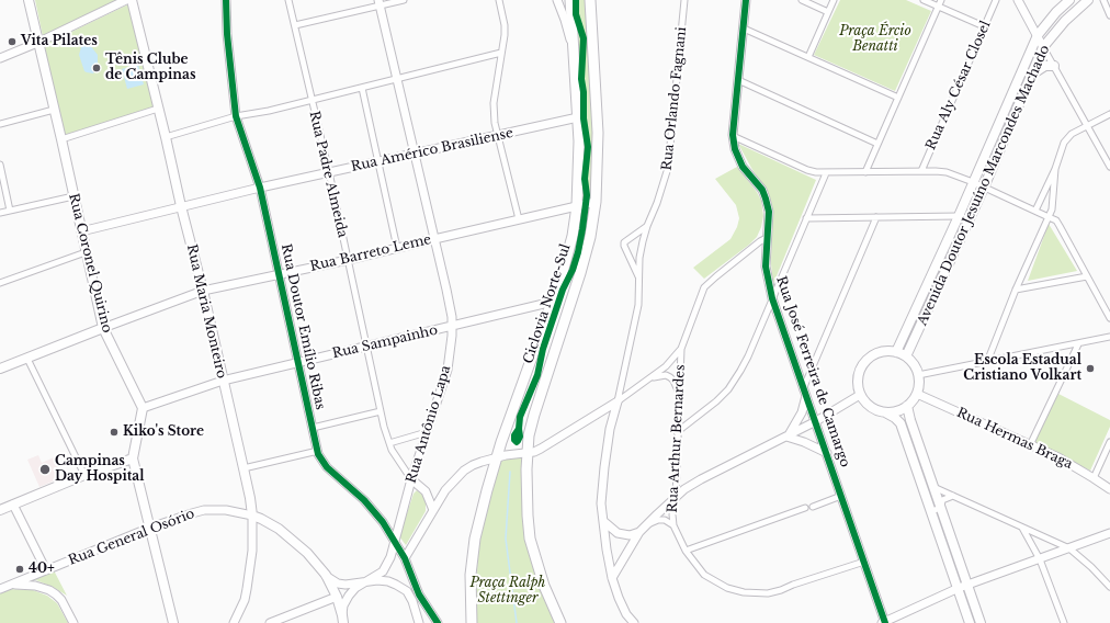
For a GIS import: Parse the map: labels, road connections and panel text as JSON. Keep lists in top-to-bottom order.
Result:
{
  "streets": {
    "main road": [
      "Avenida Doutor Jesuíno Marcondes Machado",
      "Rua Barreto Leme",
      "Rua Coronel Quirino",
      "Rua Maria Monteiro",
      "Rua General Osório"
    ],
    "street": [
      "Rua Aly César Closel",
      "Rua Orlando Fagnani",
      "Rua Américo Brasiliense",
      "Rua Padre Almeida",
      "Rua Doutor Emílio Ribas",
      "Rua Sampainho",
      "Rua José Ferreira de Camargo",
      "Rua Antônio Lapa",
      "Rua Arthur Bernardes",
      "Rua Hermas Braga"
    ],
    "cycle path": ["Ciclovia Norte-Sul"]
  },
  "crossings": [
    ["Rua Américo Brasiliense", "Rua Padre Almeida"],
    ["Rua Américo Brasiliense", "Rua Coronel Quirino"],
    ["Rua Américo Brasiliense", "Rua Maria Monteiro"],
    ["Rua Américo Brasiliense", "Rua Doutor Emílio Ribas"],
    ["Rua Américo Brasiliense", "Rua Antônio Lapa"],
    ["Rua Padre Almeida", "Rua Barreto Leme"],
    ["Rua Padre Almeida", "Rua Sampainho"],
    ["Rua Padre Almeida", "Rua Antônio Lapa"],
    ["Avenida Doutor Jesuíno Marcondes Machado", "Rua Hermas Braga"],
    ["Rua Barreto Leme", "Rua Coronel Quirino"],
    ["Rua Barreto Leme", "Rua Maria Monteiro"],
    ["Rua Barreto Leme", "Rua Doutor Emílio Ribas"],
    ["Rua Barreto Leme", "Rua Antônio Lapa"],
    ["Rua Coronel Quirino", "Rua Sampainho"],
    ["Rua Maria Monteiro", "Rua Sampainho"],
    ["Rua Maria Monteiro", "Rua General Osório"],
    ["Rua Doutor Emílio Ribas", "Rua Sampainho"],
    ["Rua Doutor Emílio Ribas", "Rua Antônio Lapa"],
    ["Rua Sampainho", "Rua Antônio Lapa"],
    ["Rua José Ferreira de Camargo", "Rua Arthur Bernardes"],
    ["Rua Antônio Lapa", "Rua General Osório"]
  ],
  "parks": ["Praça Ércio Benatti", "Praça Ralph Stettinger"],
  "places": [
    "Vita Pilates",
    "Tênis Clube de Campinas",
    "Escola Estadual Cristiano Volkart",
    "Kiko's Store",
    "Campinas Day Hospital",
    "40+"
  ]
}
